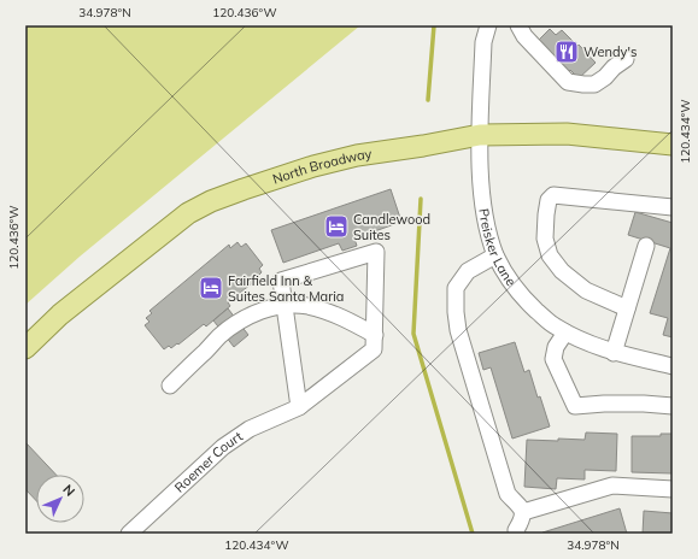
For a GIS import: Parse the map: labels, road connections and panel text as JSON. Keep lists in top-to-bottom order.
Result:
{
  "streets": {
    "main road": ["North Broadway"],
    "street": ["Preisker Lane", "Roemer Court"]
  },
  "crossings": [
    ["North Broadway", "Preisker Lane"]
  ],
  "places": {
    "restaurant": ["Wendy's"],
    "hotel": ["Candlewood Suites", "Fairfield Inn & Suites Santa Maria"]
  },
  "north": "top right",
  "coordinates": ["34.978°N", "120.436°W", "120.434°W"]
}
